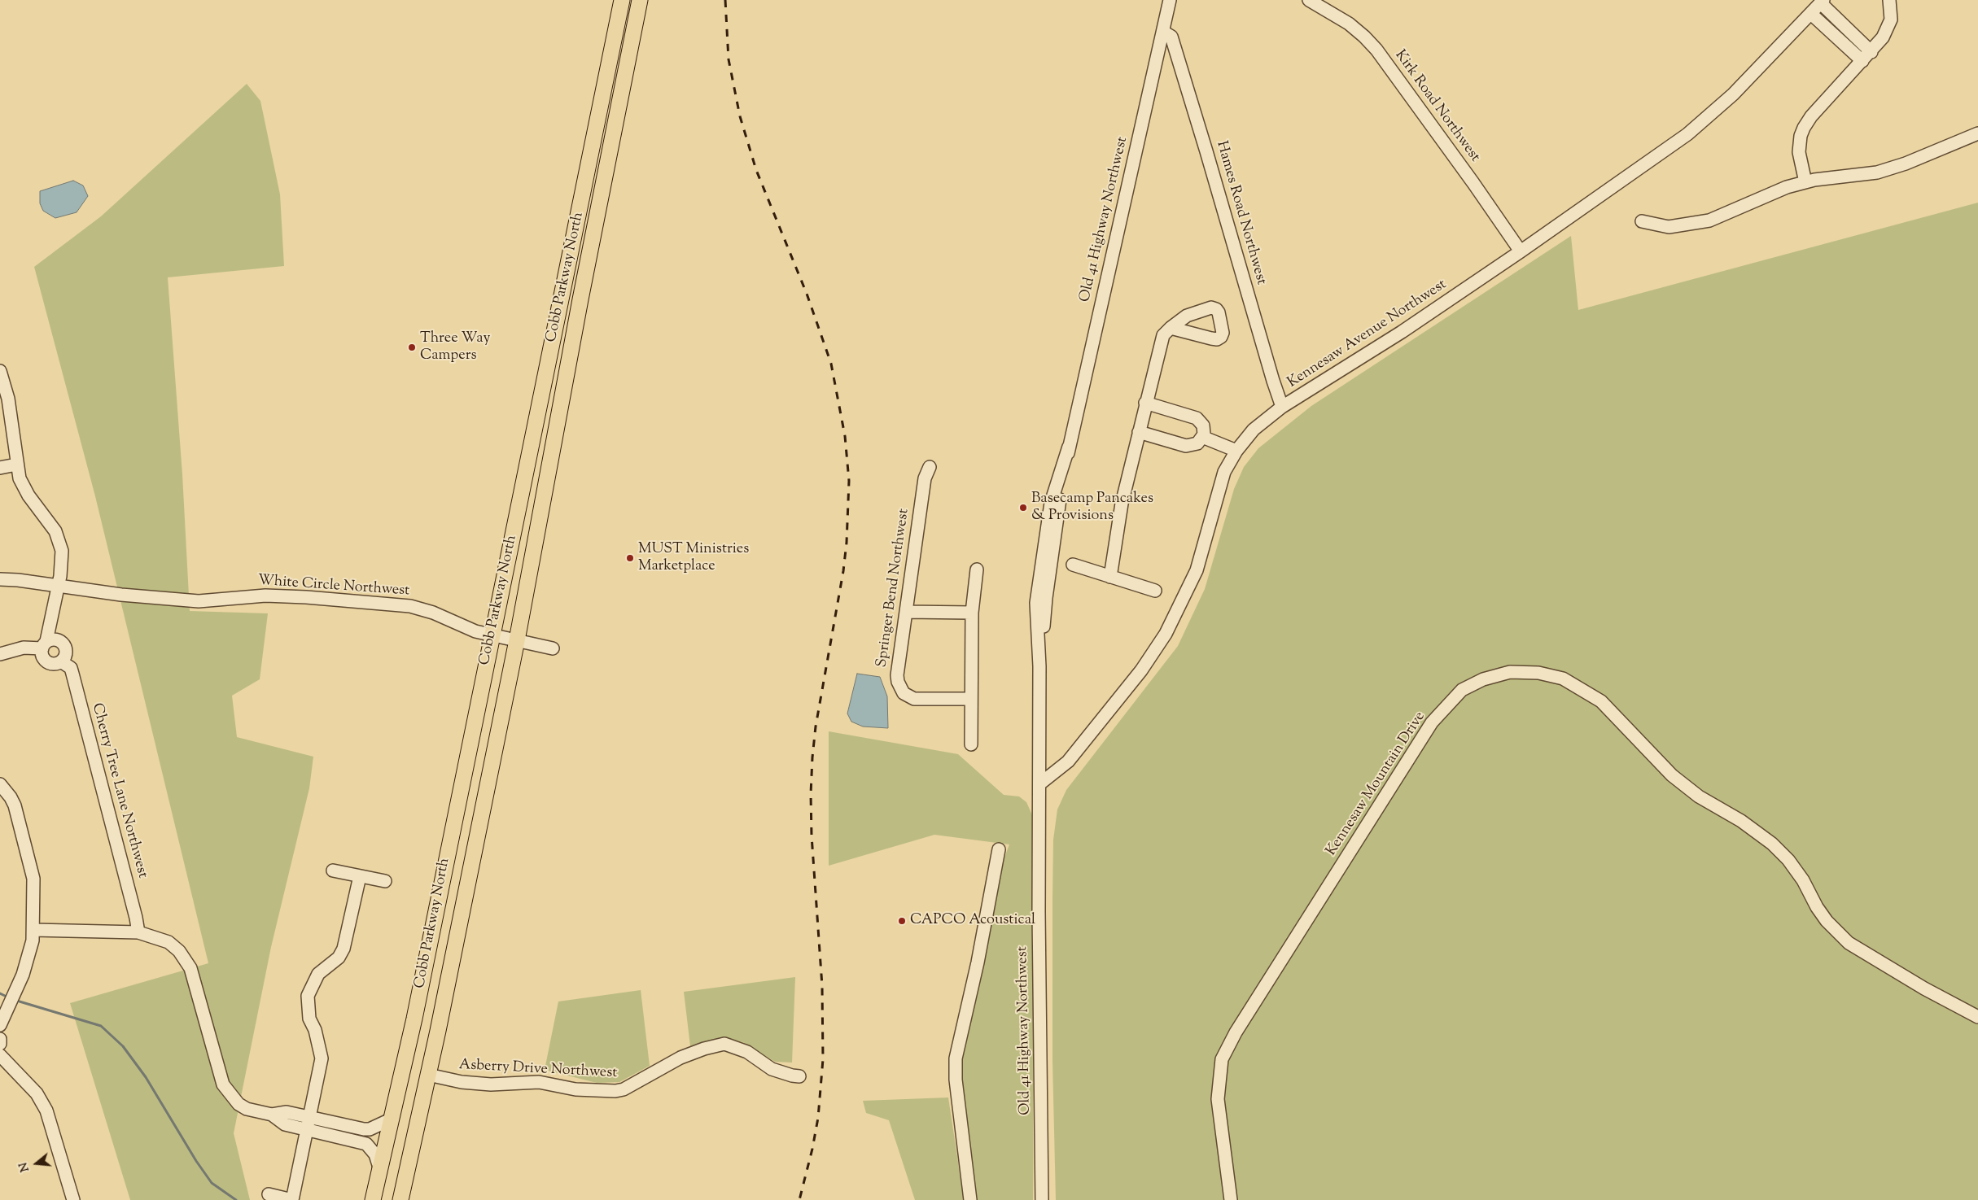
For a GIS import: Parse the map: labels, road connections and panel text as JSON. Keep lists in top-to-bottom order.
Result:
{
  "streets": {
    "main road": ["Cobb Parkway North"],
    "street": [
      "Kirk Road Northwest",
      "Hames Road Northwest",
      "Old 41 Highway Northwest",
      "Kennesaw Avenue Northwest",
      "White Circle Northwest",
      "Springer Bend Northwest",
      "Kennesaw Mountain Drive",
      "Cherry Tree Lane Northwest",
      "Asberry Drive Northwest"
    ]
  },
  "crossings": [
    ["Kirk Road Northwest", "Kennesaw Avenue Northwest"],
    ["Hames Road Northwest", "Old 41 Highway Northwest"],
    ["Hames Road Northwest", "Kennesaw Avenue Northwest"],
    ["Old 41 Highway Northwest", "Kennesaw Avenue Northwest"],
    ["Cobb Parkway North", "White Circle Northwest"],
    ["Cobb Parkway North", "Asberry Drive Northwest"]
  ],
  "places": [
    "Three Way Campers",
    "Basecamp Pancakes & Provisions",
    "MUST Ministries Marketplace",
    "CAPCO Acoustical"
  ],
  "north": "left"
}
